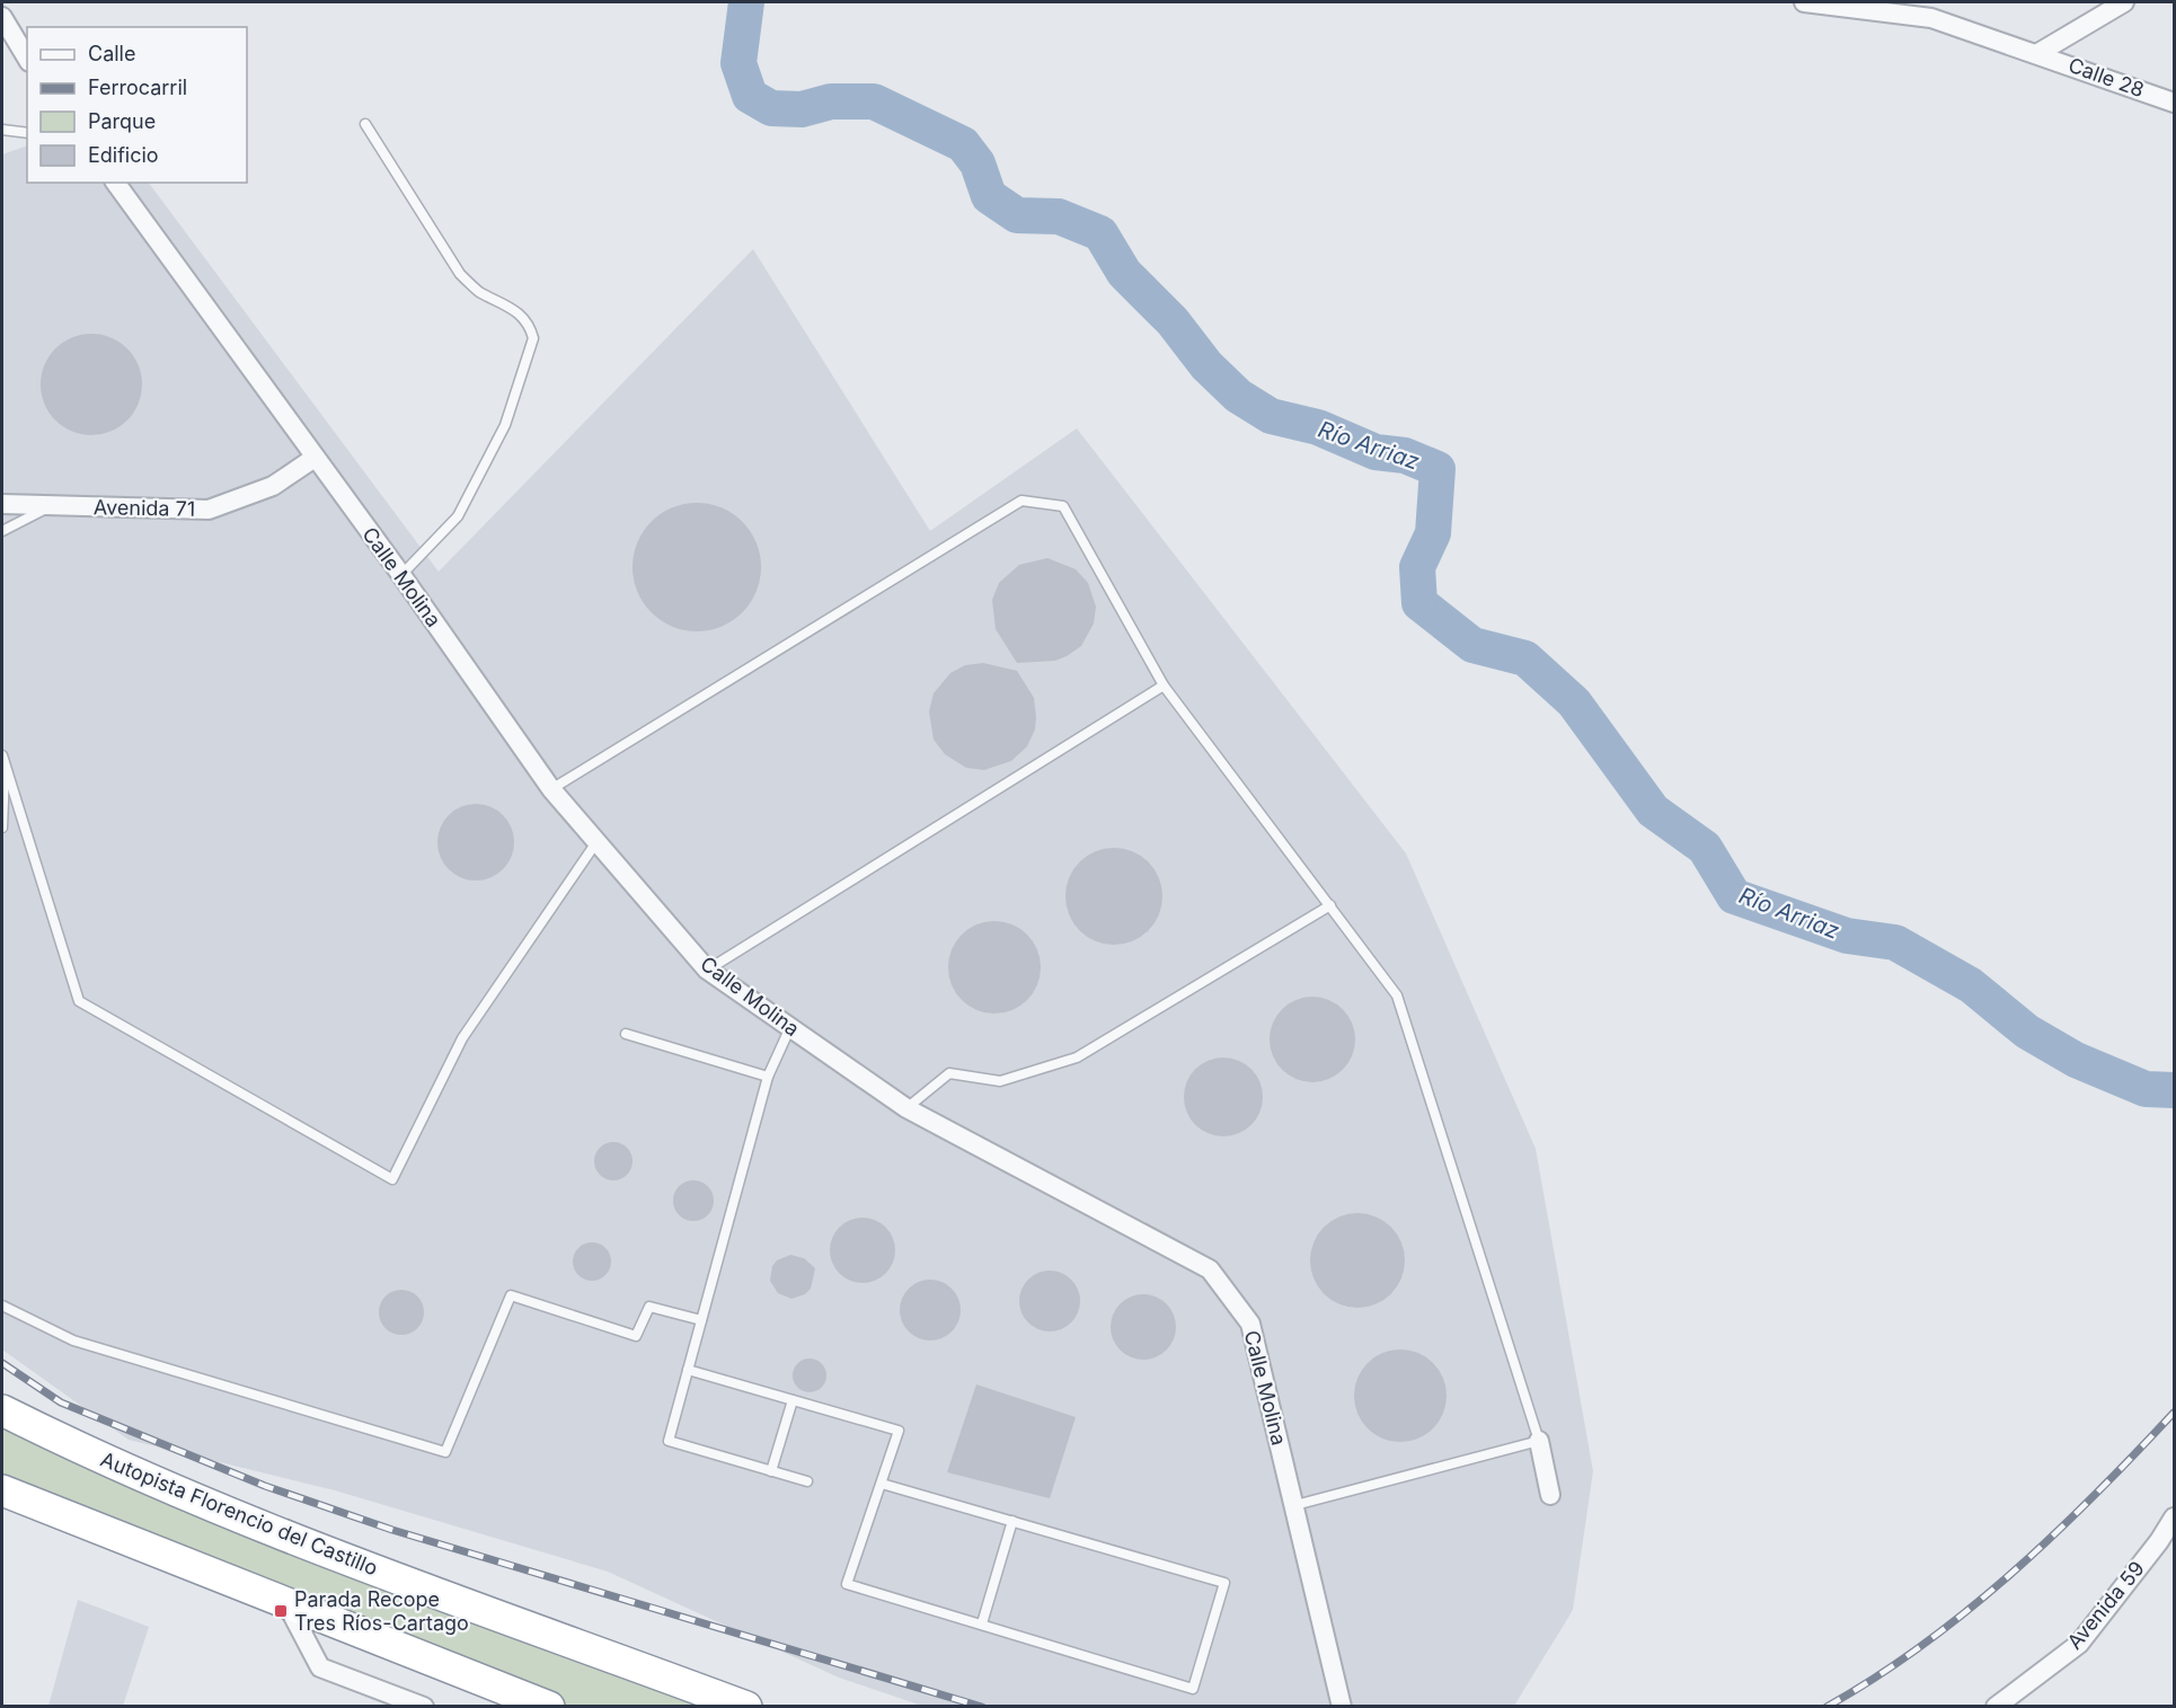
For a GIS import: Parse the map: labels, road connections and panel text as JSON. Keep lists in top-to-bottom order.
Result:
{
  "streets": {
    "highway": ["Autopista Florencio del Castillo"],
    "street": [
      "Calle 28",
      "Avenida 71",
      "Calle Molina",
      "Avenida 59"
    ]
  },
  "crossings": [
    ["Avenida 71", "Calle Molina"]
  ],
  "water": ["Río Arriaz"],
  "places": {
    "transit": ["Parada Recope Tres Ríos-Cartago"]
  },
  "legend": [
    "Calle",
    "Ferrocarril",
    "Parque",
    "Edificio"
  ]
}
